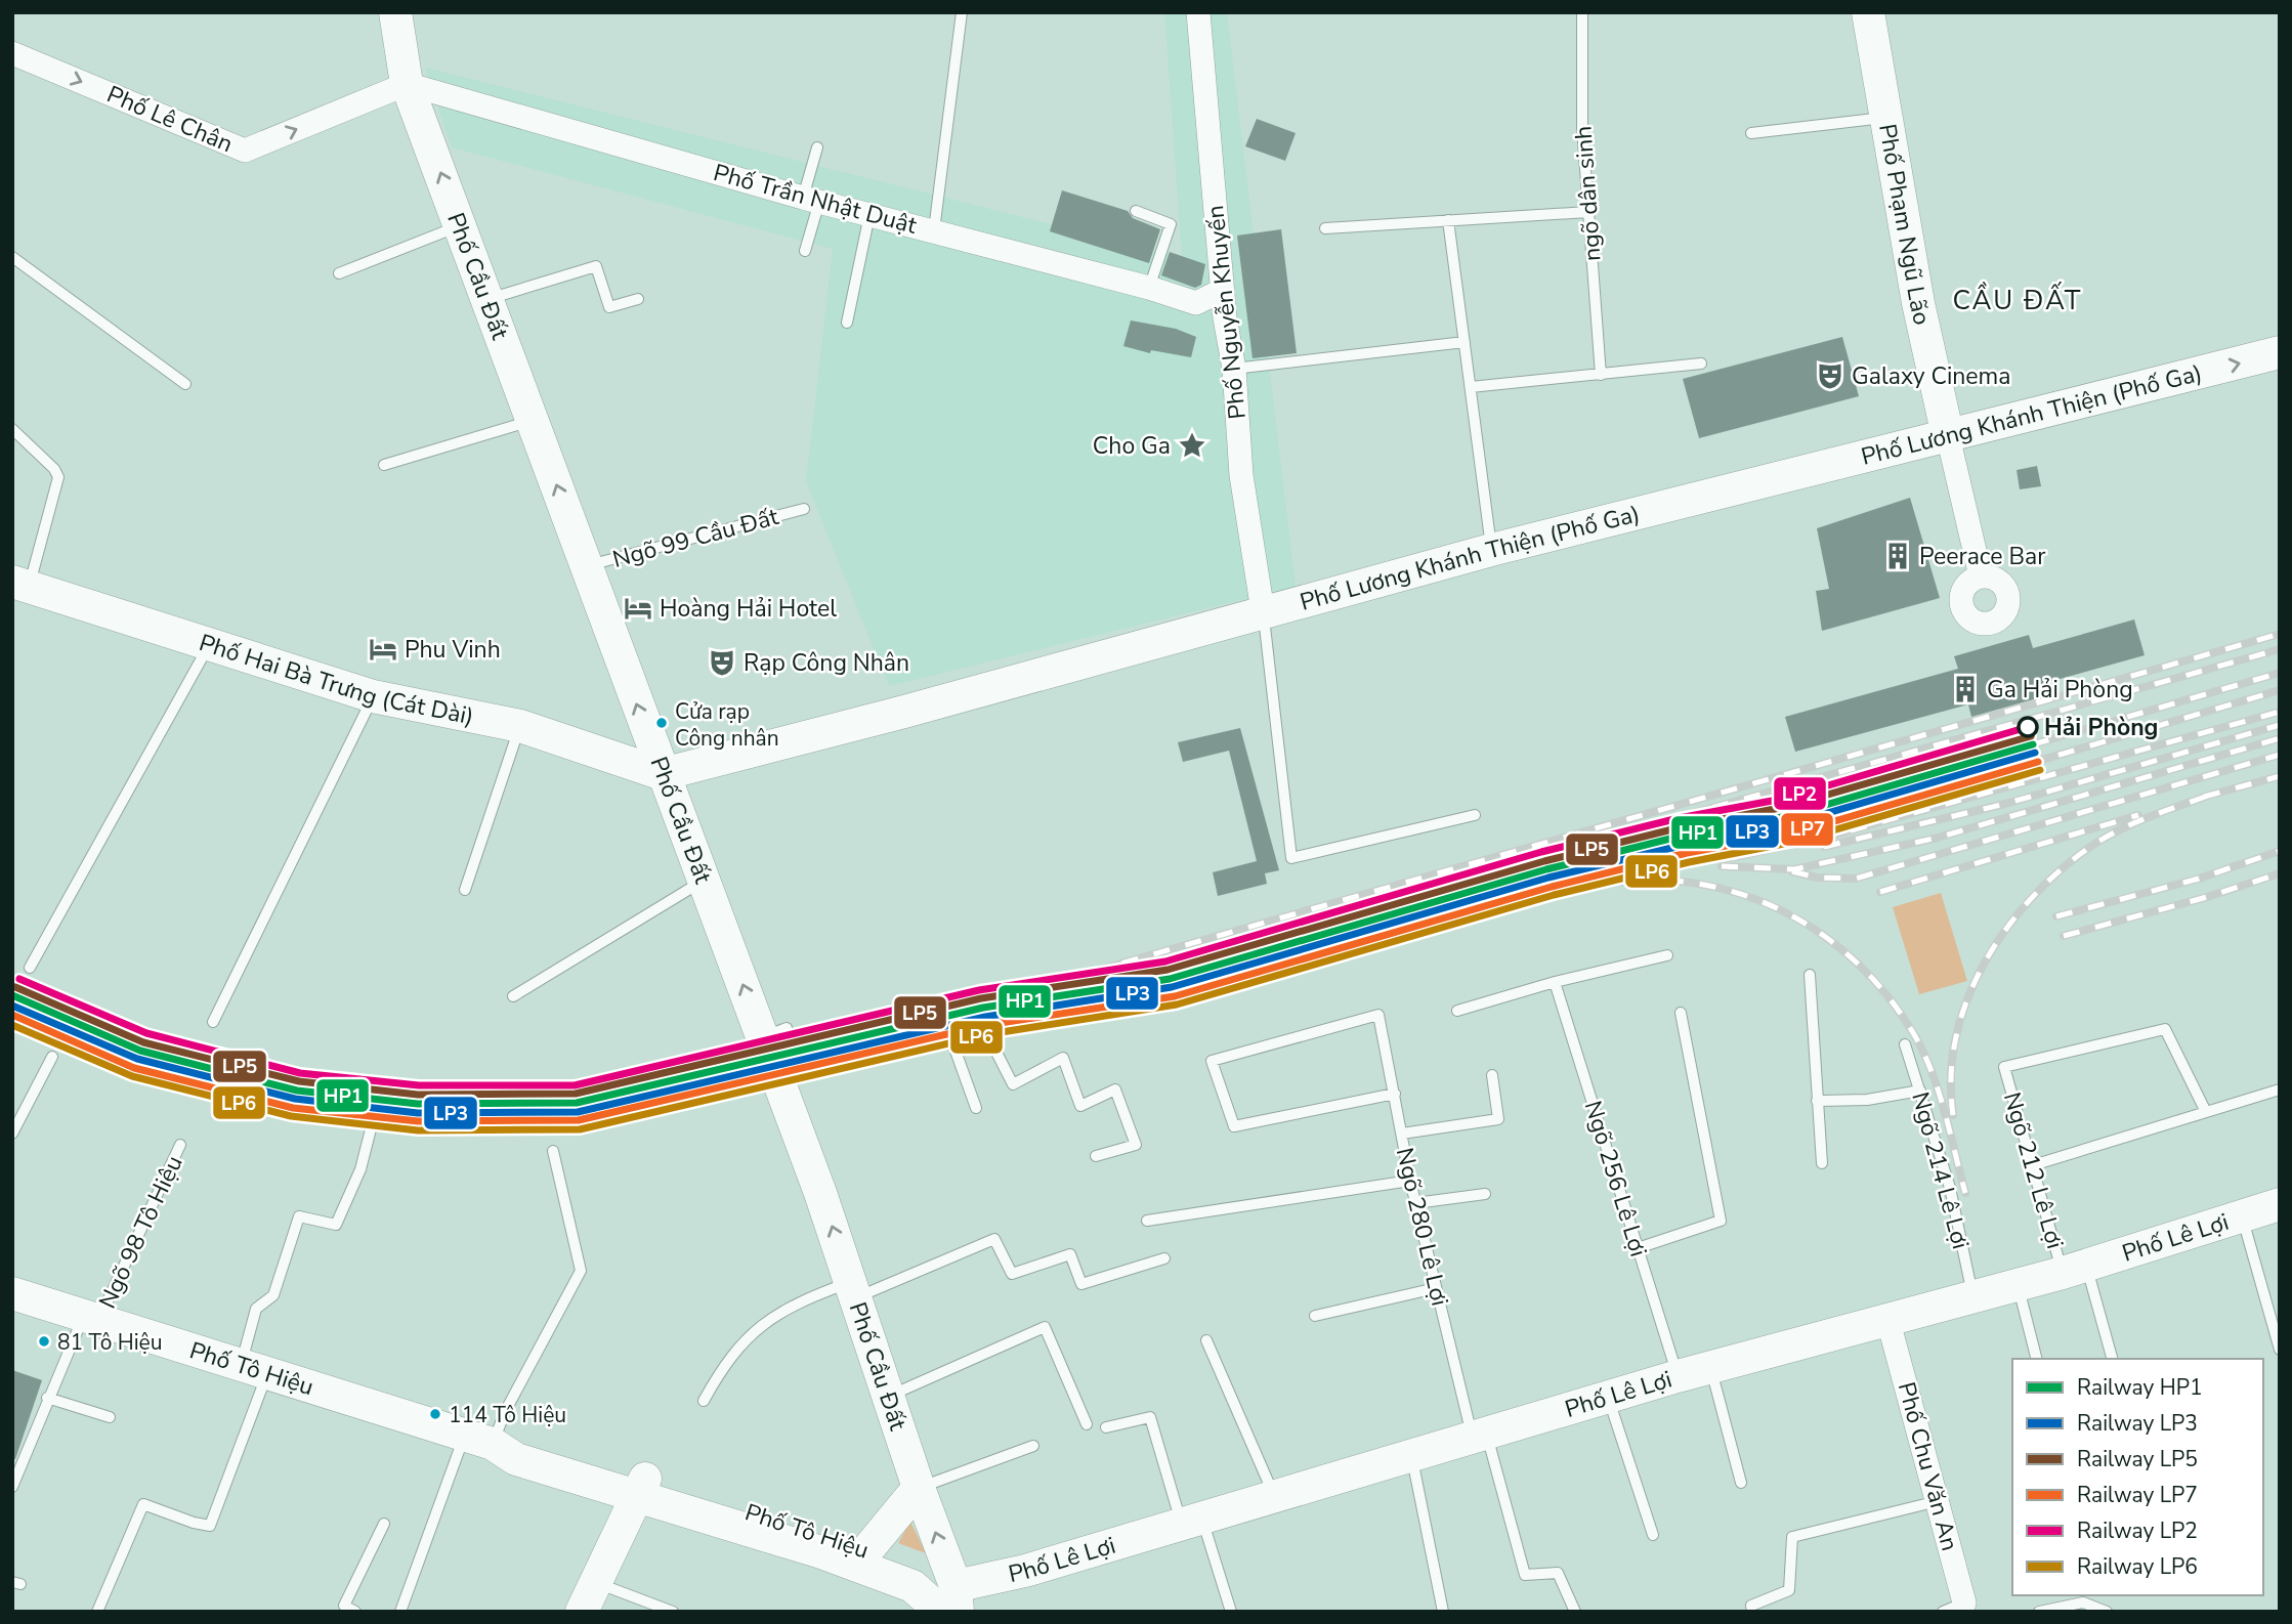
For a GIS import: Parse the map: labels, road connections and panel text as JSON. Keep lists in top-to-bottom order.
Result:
{
  "streets": {
    "main road": [
      "Phố Phạm Ngũ Lão",
      "Phố Cầu Đất",
      "Phố Lương Khánh Thiện (Phố Ga)",
      "Phố Hai Bà Trưng (Cát Dài)",
      "Phố Lê Lợi",
      "Phố Tô Hiệu"
    ],
    "street": [
      "Phố Lê Chân",
      "Phố Trần Nhật Duật",
      "Phố Nguyễn Khuyến",
      "Phố Chu Văn An"
    ],
    "lane": [
      "ngõ dân sinh",
      "Ngõ 99 Cầu Đất",
      "Ngõ 214 Lê Lợi",
      "Ngõ 212 Lê Lợi",
      "Ngõ 256 Lê Lợi",
      "Ngõ 280 Lê Lợi",
      "Ngõ 98 Tô Hiệu"
    ]
  },
  "crossings": [
    ["Phố Lê Chân", "Phố Trần Nhật Duật"],
    ["Phố Lê Chân", "Phố Cầu Đất"],
    ["Phố Trần Nhật Duật", "Phố Cầu Đất"],
    ["Phố Trần Nhật Duật", "Phố Nguyễn Khuyến"],
    ["Phố Phạm Ngũ Lão", "Phố Lương Khánh Thiện (Phố Ga)"],
    ["Phố Cầu Đất", "Phố Lương Khánh Thiện (Phố Ga)"],
    ["Phố Cầu Đất", "Ngõ 99 Cầu Đất"],
    ["Phố Cầu Đất", "Phố Hai Bà Trưng (Cát Dài)"],
    ["Phố Cầu Đất", "Phố Lê Lợi"],
    ["Phố Cầu Đất", "Phố Tô Hiệu"],
    ["Phố Nguyễn Khuyến", "Phố Lương Khánh Thiện (Phố Ga)"],
    ["Phố Lương Khánh Thiện (Phố Ga)", "Phố Hai Bà Trưng (Cát Dài)"],
    ["Ngõ 214 Lê Lợi", "Phố Lê Lợi"],
    ["Ngõ 212 Lê Lợi", "Phố Lê Lợi"],
    ["Ngõ 256 Lê Lợi", "Phố Lê Lợi"],
    ["Ngõ 280 Lê Lợi", "Phố Lê Lợi"],
    ["Ngõ 98 Tô Hiệu", "Phố Tô Hiệu"],
    ["Phố Lê Lợi", "Phố Tô Hiệu"],
    ["Phố Lê Lợi", "Phố Chu Văn An"]
  ],
  "one_way": ["Phố Lê Chân", "Phố Cầu Đất"],
  "districts": ["CẦU ĐẤT"],
  "places": {
    "theatre": ["Galaxy Cinema", "Rạp Công Nhân"],
    "place": ["Cho Ga"],
    "building": ["Peerace Bar", "Ga Hải Phòng"],
    "hotel": ["Hoàng Hải Hotel", "Phu Vinh"],
    "other": [
      "Cửa rạp Công nhân",
      "Hải Phòng",
      "81 Tô Hiệu",
      "114 Tô Hiệu"
    ]
  },
  "lines": [
    "rail line LP2",
    "rail line LP5",
    "rail line HP1",
    "rail line LP3",
    "rail line LP7",
    "rail line LP6"
  ],
  "legend": [
    "Railway HP1",
    "Railway LP3",
    "Railway LP5",
    "Railway LP7",
    "Railway LP2",
    "Railway LP6"
  ]
}
